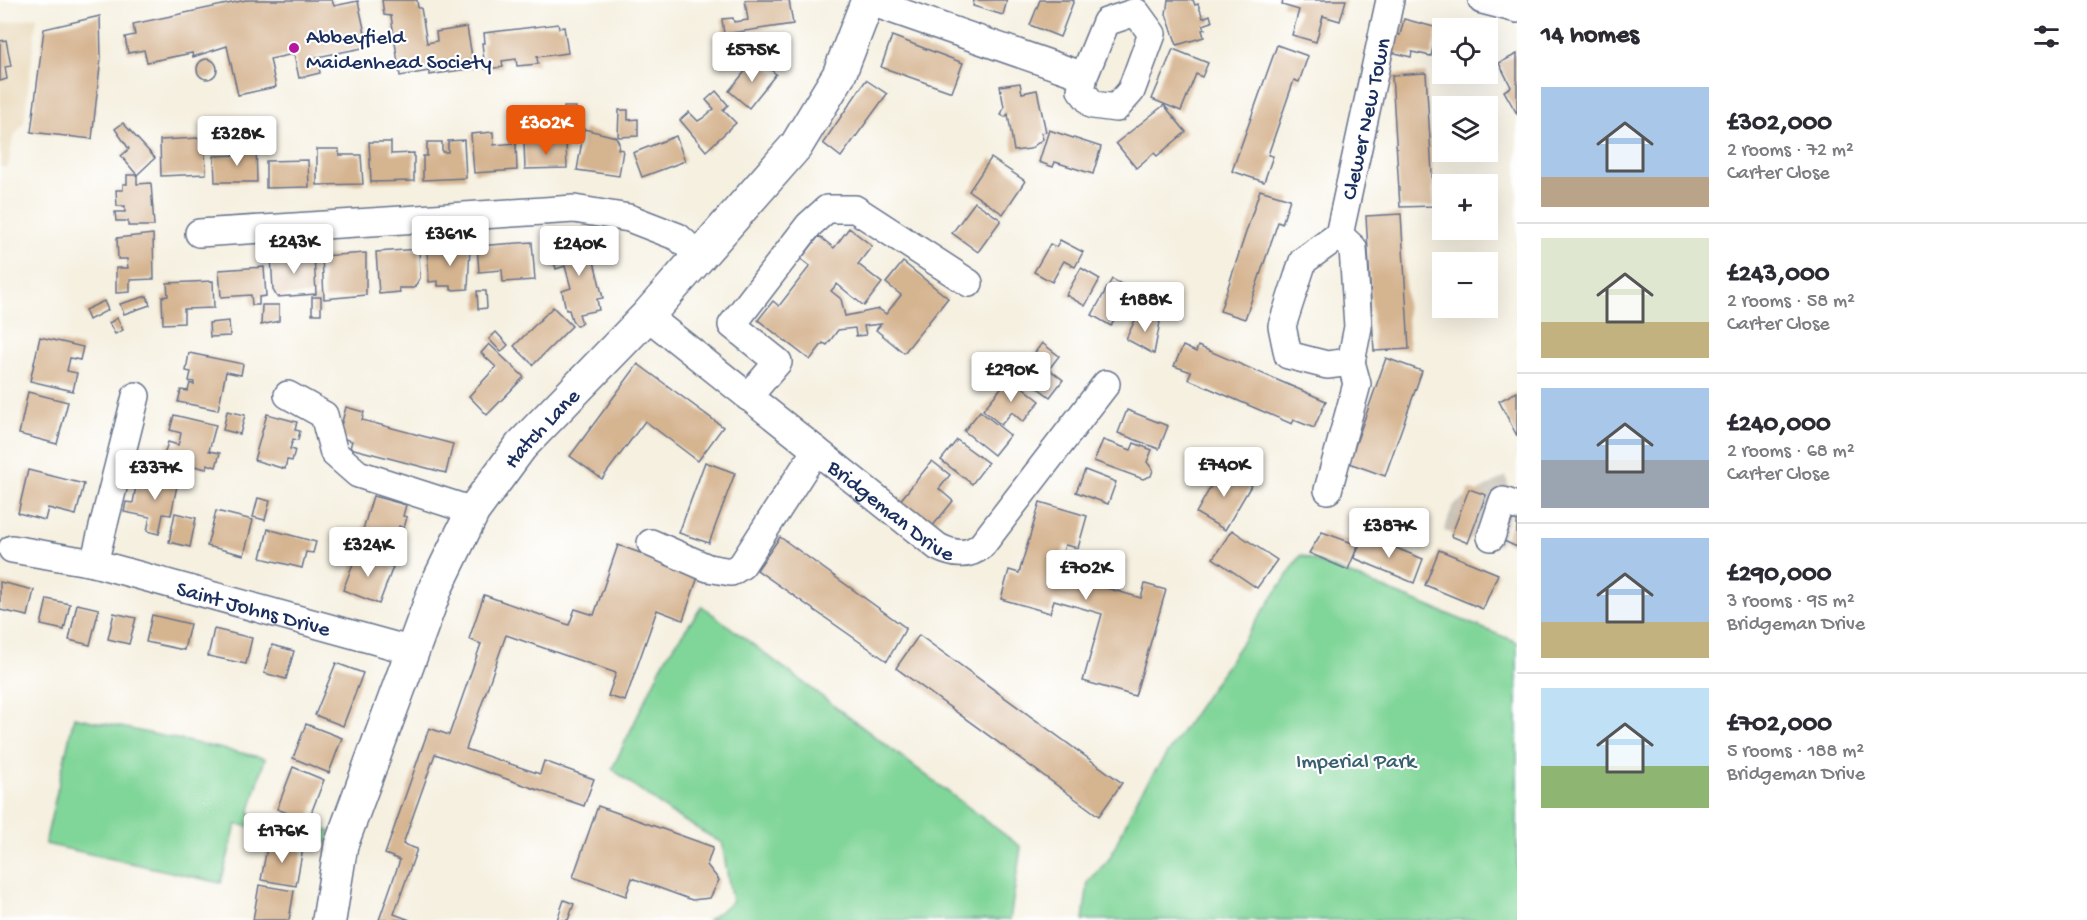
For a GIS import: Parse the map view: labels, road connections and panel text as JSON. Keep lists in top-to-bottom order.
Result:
{
  "streets": {
    "street": [
      "Clewer New Town",
      "Hatch Lane",
      "Bridgeman Drive",
      "Saint Johns Drive"
    ]
  },
  "crossings": [
    ["Hatch Lane", "Bridgeman Drive"],
    ["Hatch Lane", "Saint Johns Drive"]
  ],
  "parks": ["Imperial Park"],
  "places": ["Abbeyfield Maidenhead Society"],
  "page": {
    "heading": "14 homes",
    "map_buttons": ["+", "−"],
    "price": [
      "£575K",
      "£302K",
      "£328K",
      "£361K",
      "£243K",
      "£240K",
      "£188K",
      "£290K",
      "£740K",
      "£337K",
      "£387K",
      "£324K",
      "£702K",
      "£176K"
    ],
    "list": [
      {
        "name": "£302,000",
        "note": "2 rooms · 72 m² · Carter Close"
      },
      {
        "name": "£243,000",
        "note": "2 rooms · 58 m² · Carter Close"
      },
      {
        "name": "£240,000",
        "note": "2 rooms · 68 m² · Carter Close"
      },
      {
        "name": "£290,000",
        "note": "3 rooms · 95 m² · Bridgeman Drive"
      },
      {
        "name": "£702,000",
        "note": "5 rooms · 188 m² · Bridgeman Drive"
      }
    ]
  }
}
